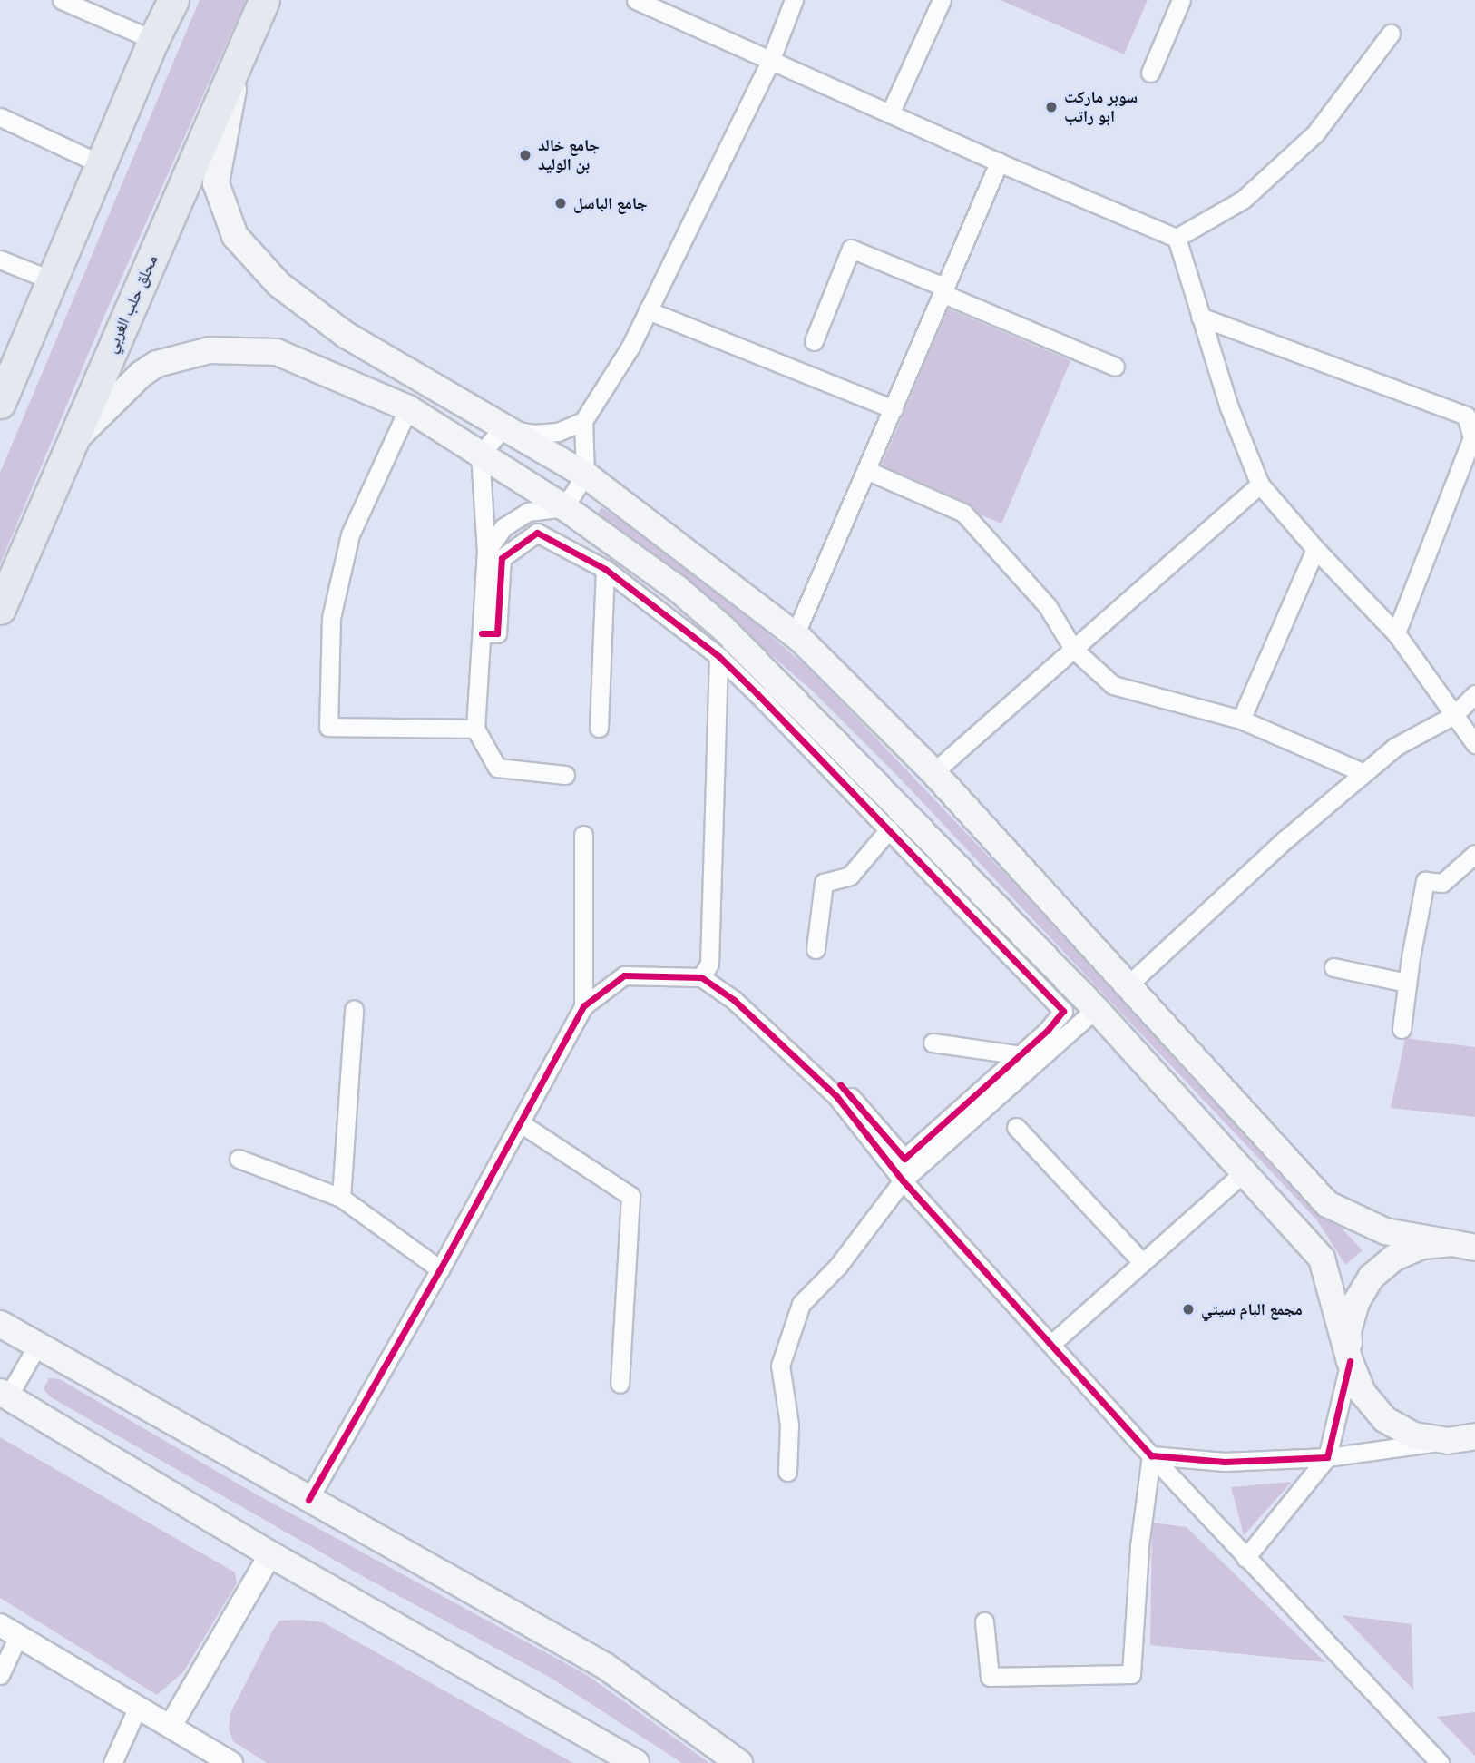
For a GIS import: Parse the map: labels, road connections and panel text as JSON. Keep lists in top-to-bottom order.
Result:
{
  "streets": {
    "highway": ["محلق حلب الغربي"]
  },
  "places": [
    "سوبر ماركت ابو راتب",
    "جامع خالد بن الوليد",
    "جامع الباسل",
    "مجمع البام سيتي"
  ]
}
